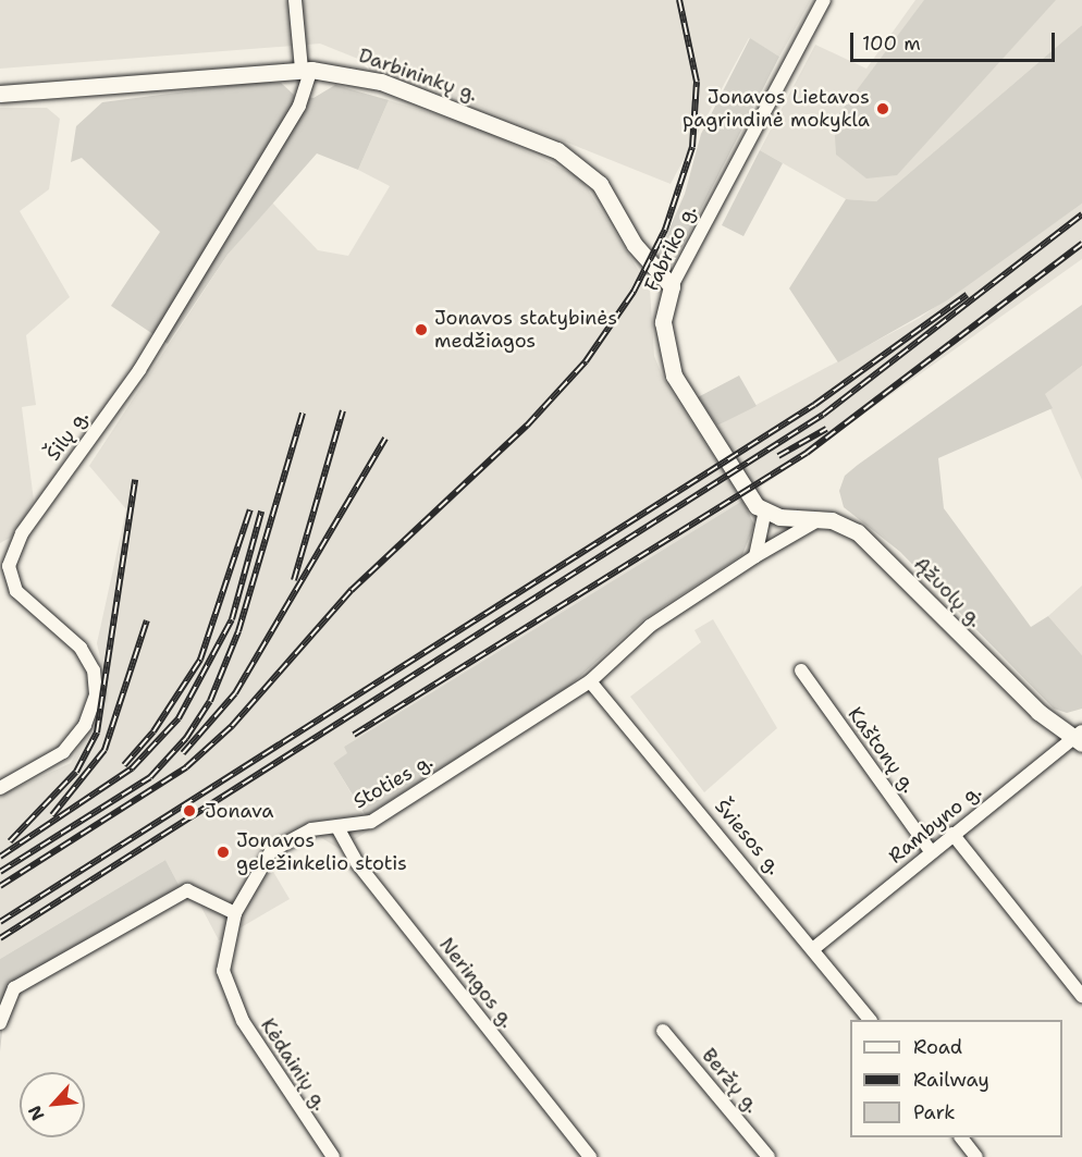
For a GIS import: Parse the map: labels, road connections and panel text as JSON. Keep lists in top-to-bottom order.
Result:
{
  "streets": {
    "main road": ["Darbininkų g.", "Fabriko g.", "Ąžuolų g."],
    "street": [
      "Šilų g.",
      "Kaštonų g.",
      "Stoties g.",
      "Rambyno g.",
      "Šviesos g.",
      "Neringos g.",
      "Kėdainių g.",
      "Beržų g."
    ]
  },
  "crossings": [
    ["Darbininkų g.", "Fabriko g."],
    ["Darbininkų g.", "Šilų g."],
    ["Fabriko g.", "Ąžuolų g."],
    ["Ąžuolų g.", "Stoties g."],
    ["Ąžuolų g.", "Rambyno g."],
    ["Kaštonų g.", "Rambyno g."],
    ["Stoties g.", "Šviesos g."],
    ["Stoties g.", "Neringos g."],
    ["Stoties g.", "Kėdainių g."],
    ["Rambyno g.", "Šviesos g."]
  ],
  "places": [
    "Jonavos Lietavos pagrindinė mokykla",
    "Jonavos statybinės medžiagos",
    "Jonava",
    "Jonavos geležinkelio stotis"
  ],
  "legend": ["Road", "Railway", "Park"],
  "scale_bar": "100 m",
  "north": "bottom left"
}
